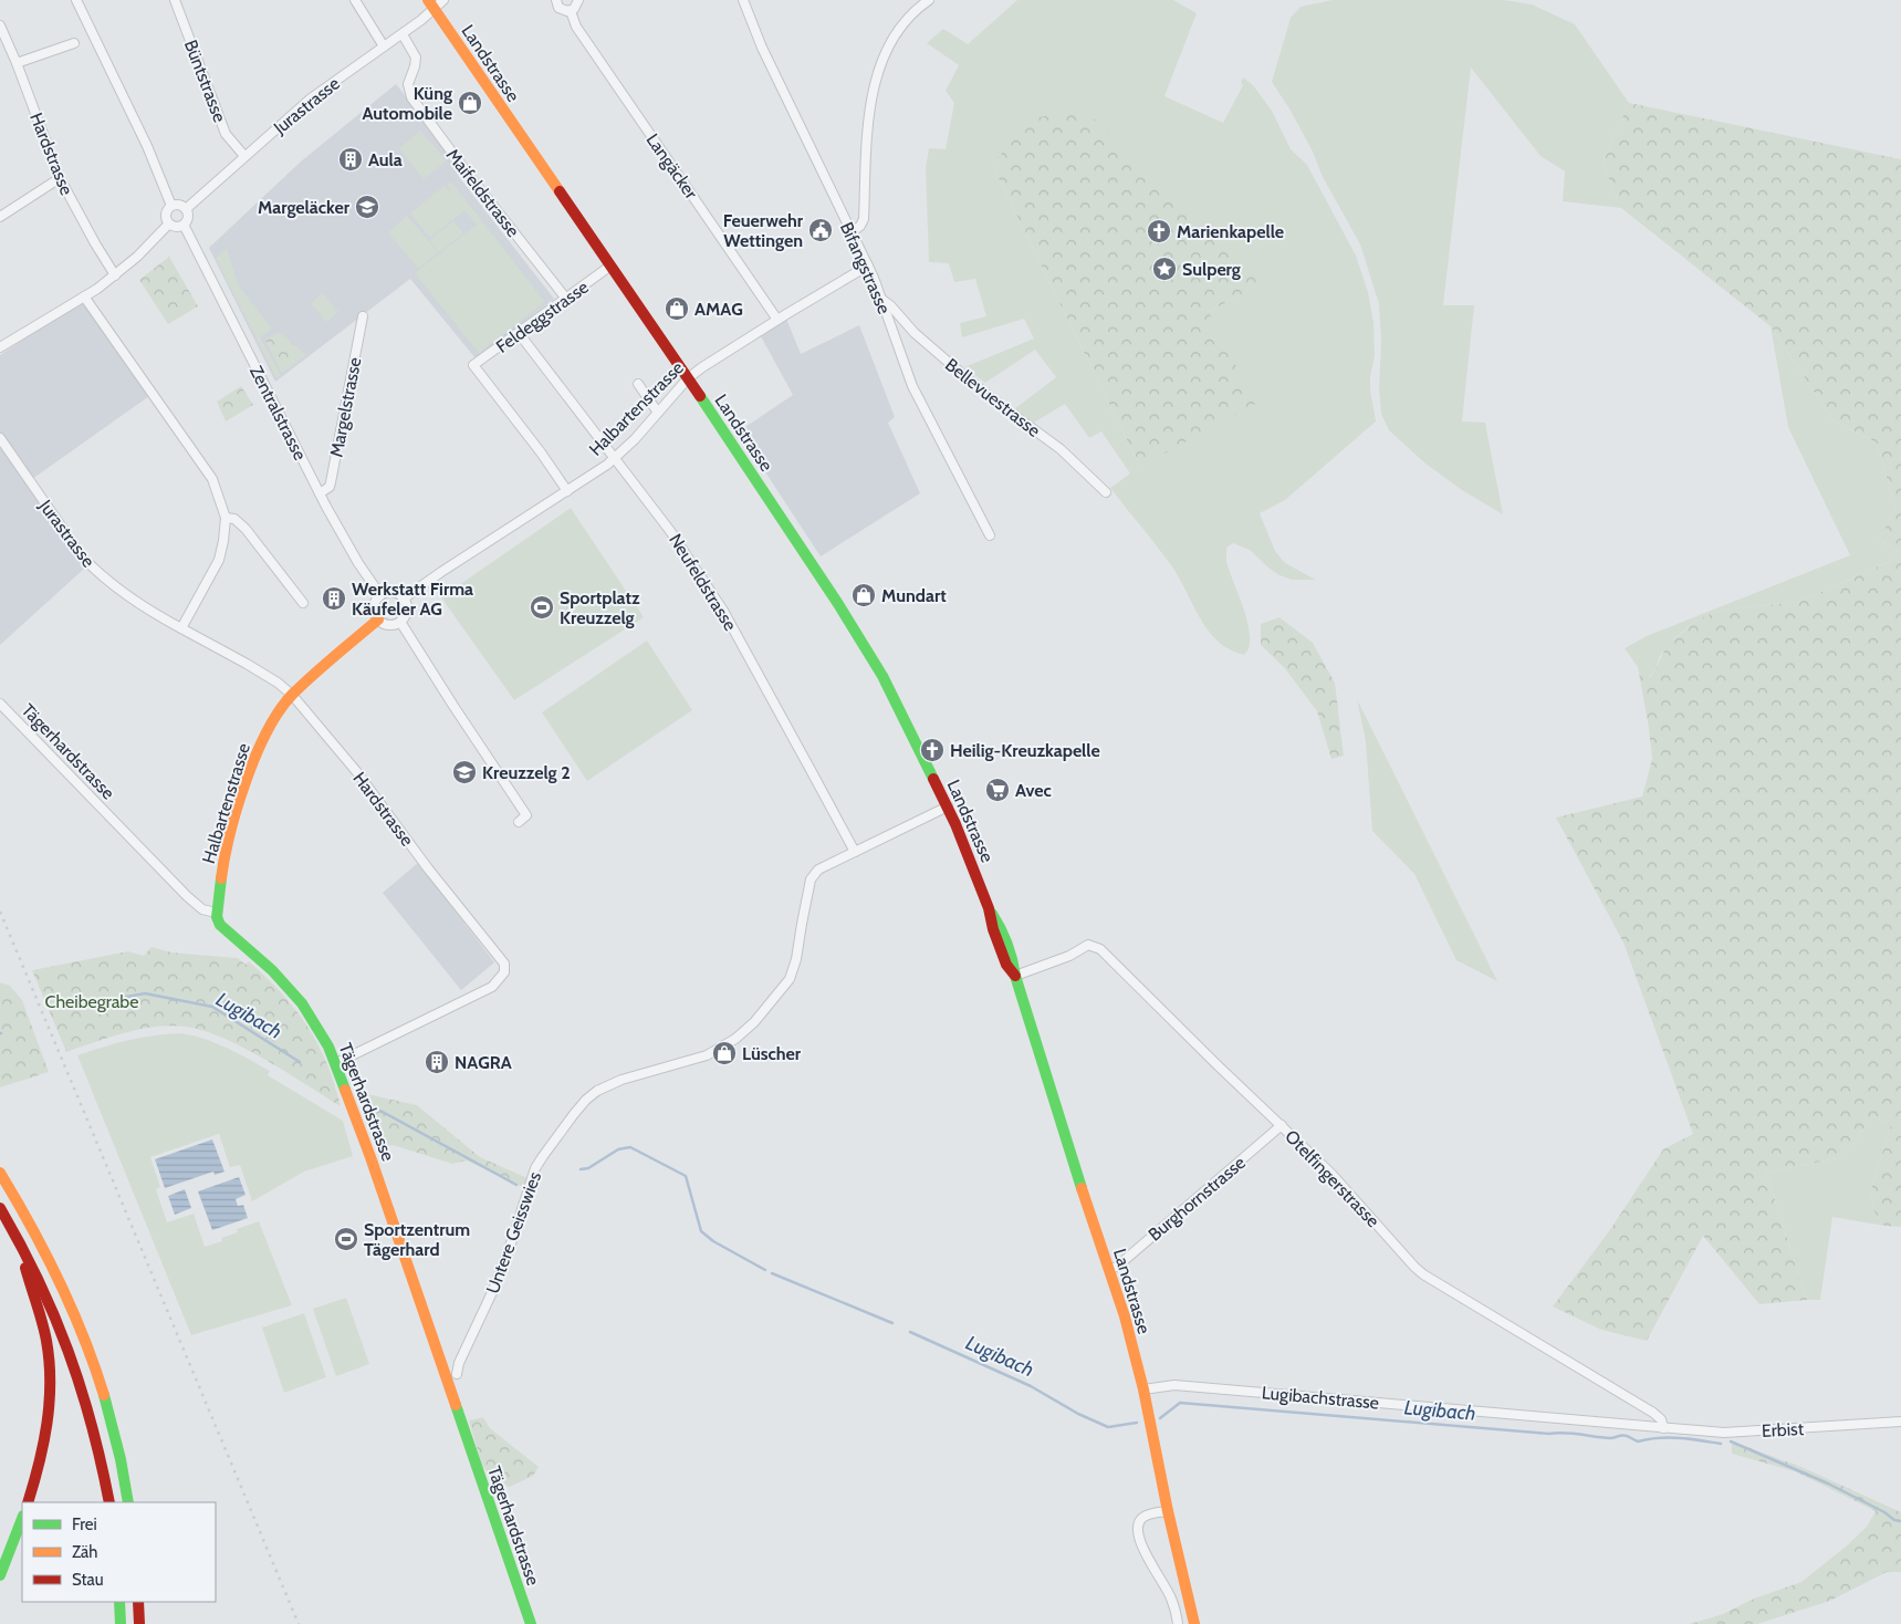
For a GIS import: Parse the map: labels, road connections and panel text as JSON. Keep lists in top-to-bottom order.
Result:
{
  "streets": {
    "main road": ["Landstrasse", "Halbartenstrasse", "Tägerhardstrasse"],
    "street": [
      "Büntstrasse",
      "Jurastrasse",
      "Hardstrasse",
      "Langäcker",
      "Maifeldstrasse",
      "Bifangstrasse",
      "Feldeggstrasse",
      "Bellevuestrasse",
      "Margelstrasse",
      "Zentralstrasse",
      "Neufeldstrasse",
      "Otelfingerstrasse",
      "Burghornstrasse",
      "Untere Geisswies",
      "Lugibachstrasse",
      "Erbist"
    ]
  },
  "crossings": [
    ["Landstrasse", "Jurastrasse"],
    ["Landstrasse", "Feldeggstrasse"],
    ["Landstrasse", "Halbartenstrasse"],
    ["Landstrasse", "Otelfingerstrasse"],
    ["Landstrasse", "Burghornstrasse"],
    ["Landstrasse", "Untere Geisswies"],
    ["Landstrasse", "Lugibachstrasse"],
    ["Büntstrasse", "Jurastrasse"],
    ["Jurastrasse", "Hardstrasse"],
    ["Jurastrasse", "Maifeldstrasse"],
    ["Jurastrasse", "Zentralstrasse"],
    ["Hardstrasse", "Halbartenstrasse"],
    ["Hardstrasse", "Tägerhardstrasse"],
    ["Langäcker", "Halbartenstrasse"],
    ["Maifeldstrasse", "Feldeggstrasse"],
    ["Bifangstrasse", "Bellevuestrasse"],
    ["Bifangstrasse", "Halbartenstrasse"],
    ["Feldeggstrasse", "Halbartenstrasse"],
    ["Feldeggstrasse", "Neufeldstrasse"],
    ["Margelstrasse", "Zentralstrasse"],
    ["Halbartenstrasse", "Zentralstrasse"],
    ["Halbartenstrasse", "Neufeldstrasse"],
    ["Halbartenstrasse", "Tägerhardstrasse"],
    ["Neufeldstrasse", "Untere Geisswies"],
    ["Otelfingerstrasse", "Burghornstrasse"],
    ["Otelfingerstrasse", "Lugibachstrasse"],
    ["Otelfingerstrasse", "Erbist"],
    ["Lugibachstrasse", "Erbist"]
  ],
  "water": ["Lugibach"],
  "parks": ["Cheibegrabe"],
  "places": {
    "shop": [
      "Küng Automobile",
      "AMAG",
      "Mundart",
      "Lüscher"
    ],
    "building": ["Aula", "Werkstatt Firma Käufeler AG", "NAGRA"],
    "school or university": ["Margeläcker", "Kreuzzelg 2"],
    "public building": ["Feuerwehr Wettingen"],
    "church": ["Marienkapelle", "Heilig-Kreuzkapelle"],
    "place": ["Sulperg"],
    "sports": ["Sportplatz Kreuzzelg", "Sportzentrum Tägerhard"],
    "supermarket": ["Avec"]
  },
  "legend": ["Frei", "Zäh", "Stau"]
}
